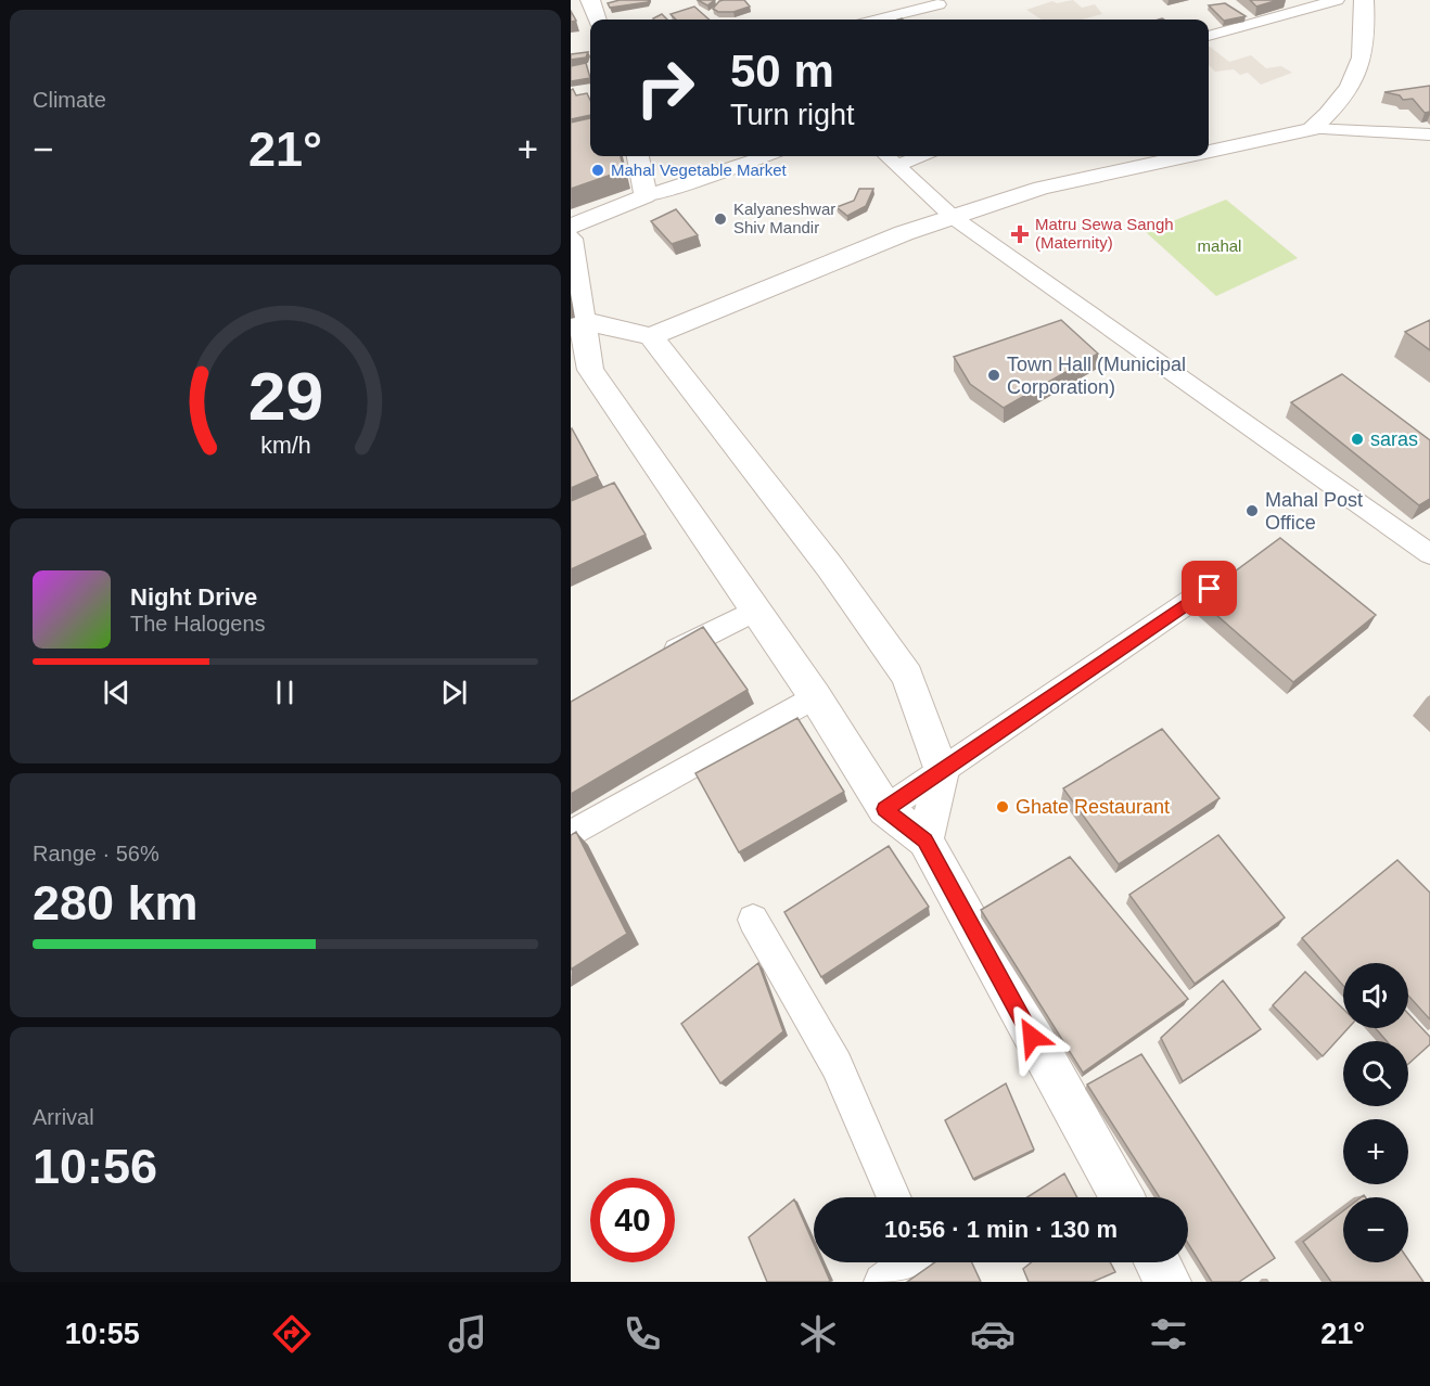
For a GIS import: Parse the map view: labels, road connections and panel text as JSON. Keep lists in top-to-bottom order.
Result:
{
  "parks": ["mahal"],
  "places": {
    "other": [
      "Mahal Vegetable Market",
      "Kalyaneshwar Shiv Mandir",
      "Town Hall (Municipal Corporation)",
      "saras",
      "Mahal Post Office",
      "Ghate Restaurant"
    ],
    "health": ["Matru Sewa Sangh (Maternity)"]
  },
  "page": {
    "tile": [
      "Climate",
      ["Range · 56%", "280 km"],
      ["Arrival", "10:56"]
    ],
    "turn": ["50 m", "Turn right"],
    "heat": ["−", "21°", "+"],
    "song": ["Night Drive", "The Halogens"],
    "map_buttons": ["+", "−"],
    "limit": "40",
    "trip": "10:56 · 1 min · 130 m",
    "tabs": ["10:55", "21°"],
    "gauge": ["29", "km/h"]
  }
}
